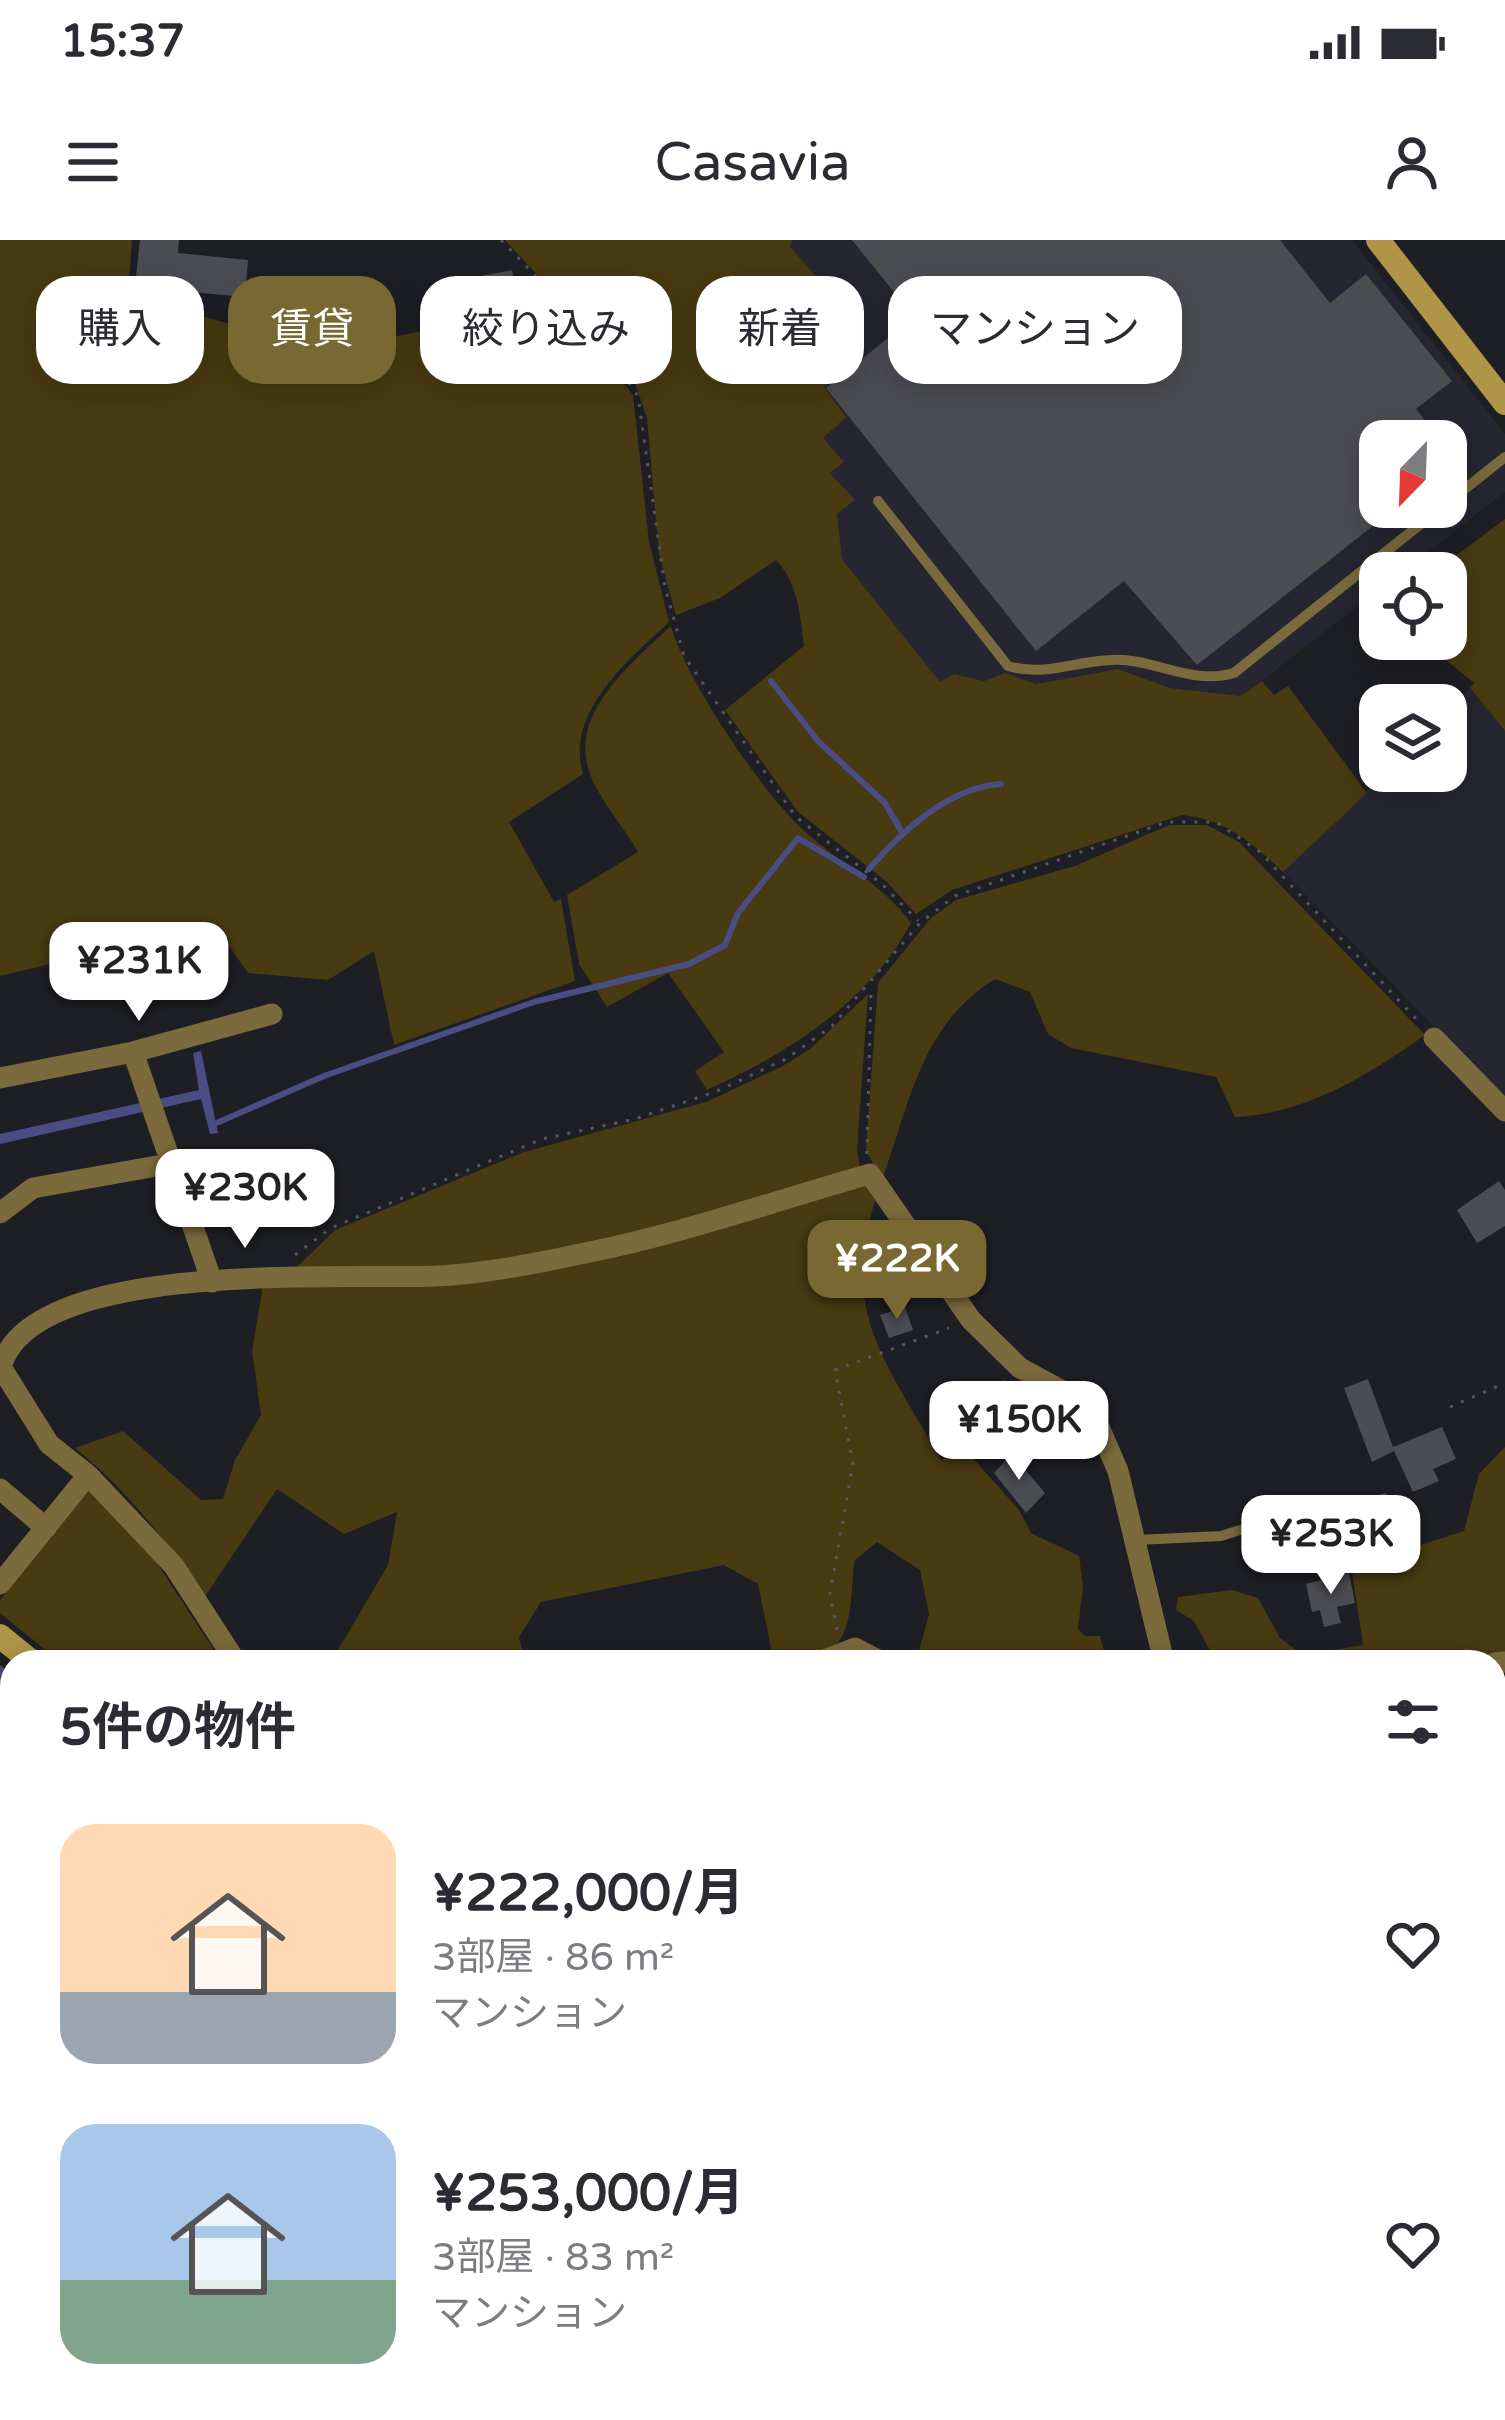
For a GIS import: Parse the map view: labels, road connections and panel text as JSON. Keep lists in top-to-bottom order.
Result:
{
  "north": "bottom left",
  "page": {
    "status": "15:37",
    "header": "Casavia",
    "chip": [
      "購入",
      "賃貸",
      "絞り込み",
      "新着",
      "マンション"
    ],
    "price": [
      "¥231K",
      "¥230K",
      "¥222K",
      "¥150K",
      "¥253K"
    ],
    "heading": "5件の物件",
    "list": [
      {
        "name": "¥222,000/月",
        "note": "3部屋 · 86 m² · マンション"
      },
      {
        "name": "¥253,000/月",
        "note": "3部屋 · 83 m² · マンション"
      }
    ]
  }
}
